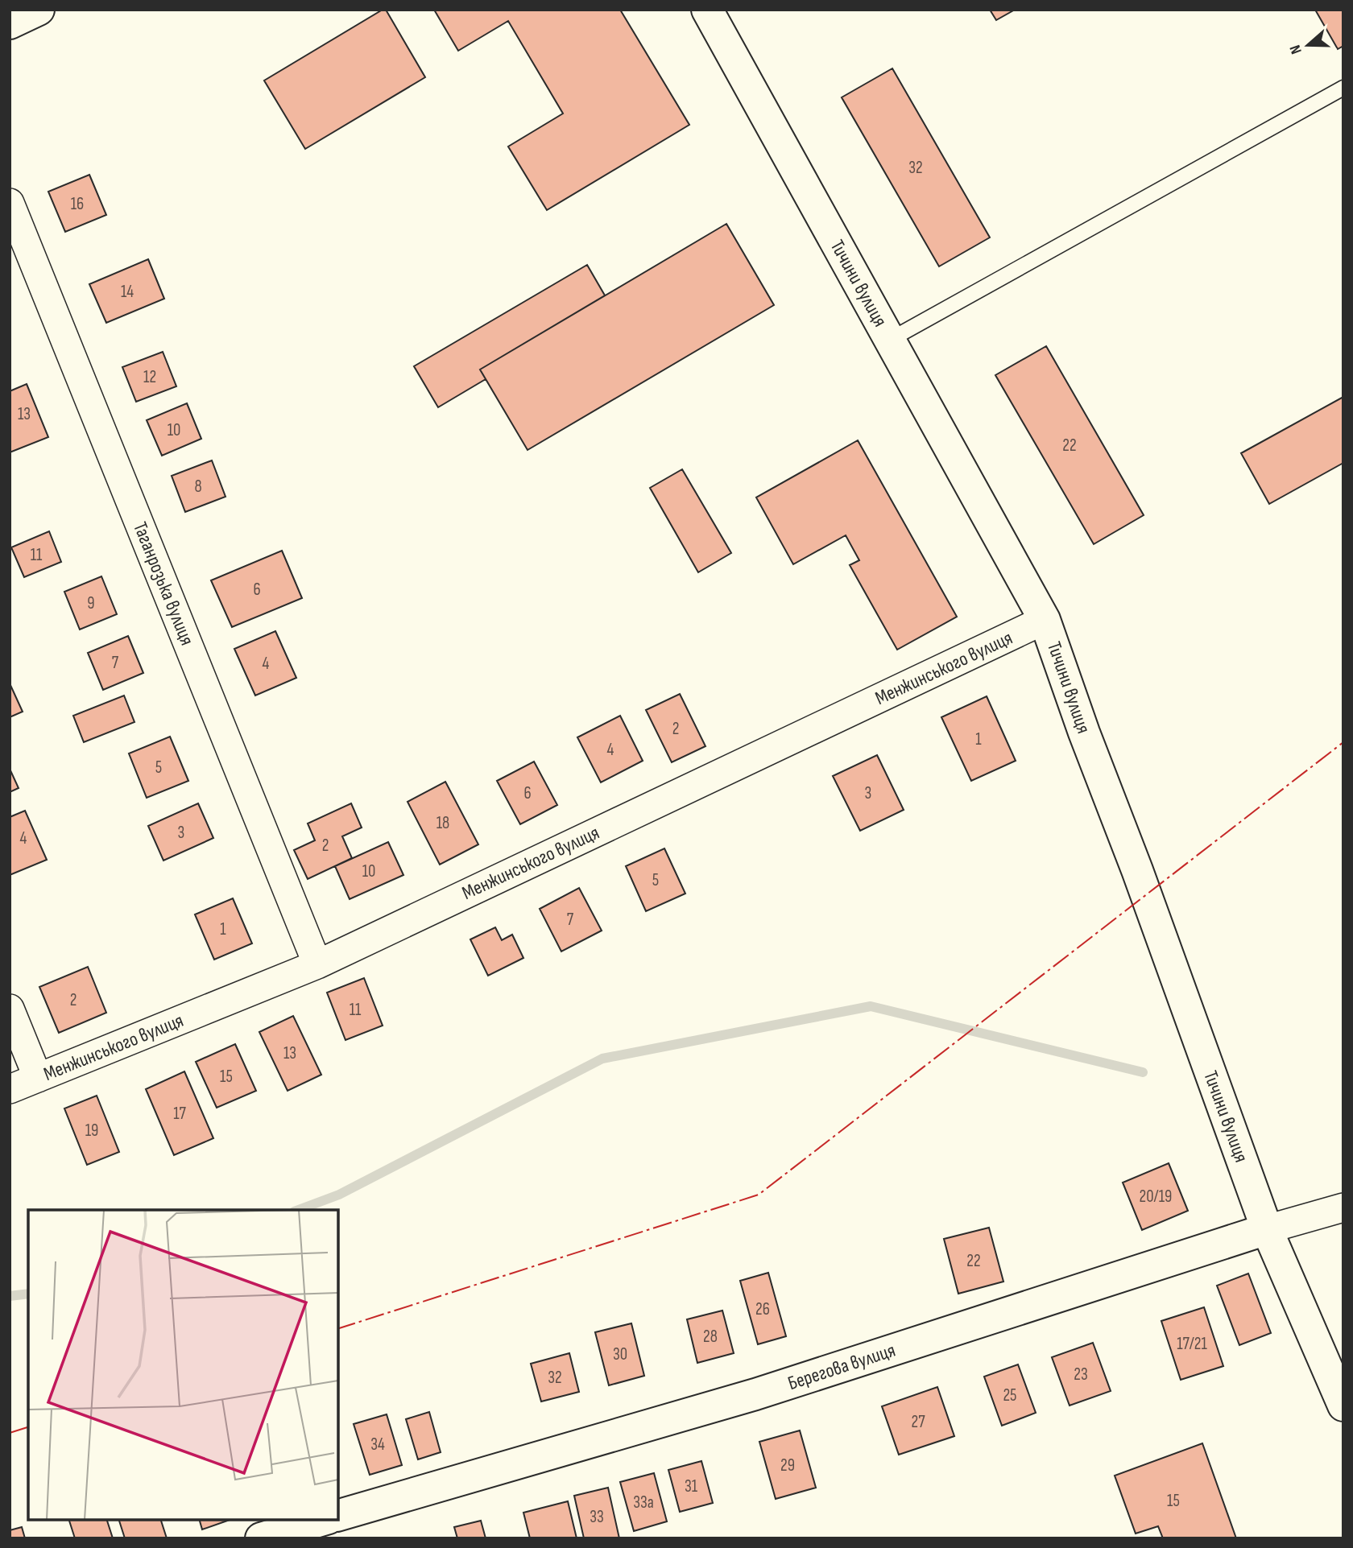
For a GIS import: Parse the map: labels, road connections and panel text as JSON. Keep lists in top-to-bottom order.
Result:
{
  "streets": {
    "street": [
      "Тичини вулиця",
      "Таганрозька вулиця",
      "Менжинського вулиця",
      "Берегова вулиця"
    ]
  },
  "crossings": [
    ["Тичини вулиця", "Менжинського вулиця"],
    ["Тичини вулиця", "Берегова вулиця"],
    ["Таганрозька вулиця", "Менжинського вулиця"]
  ],
  "house_numbers": [
    "32",
    "16",
    "14",
    "12",
    "13",
    "10",
    "22",
    "8",
    "11",
    "6",
    "9",
    "7",
    "4",
    "2",
    "1",
    "4",
    "5",
    "6",
    "3",
    "18",
    "3",
    "4",
    "2",
    "10",
    "5",
    "7",
    "1",
    "2",
    "11",
    "13",
    "15",
    "17",
    "19",
    "20/19",
    "22",
    "26",
    "28",
    "17/21",
    "30",
    "23",
    "32",
    "25",
    "27",
    "34",
    "29",
    "31",
    "15",
    "33а",
    "33"
  ],
  "north": "left"
}
